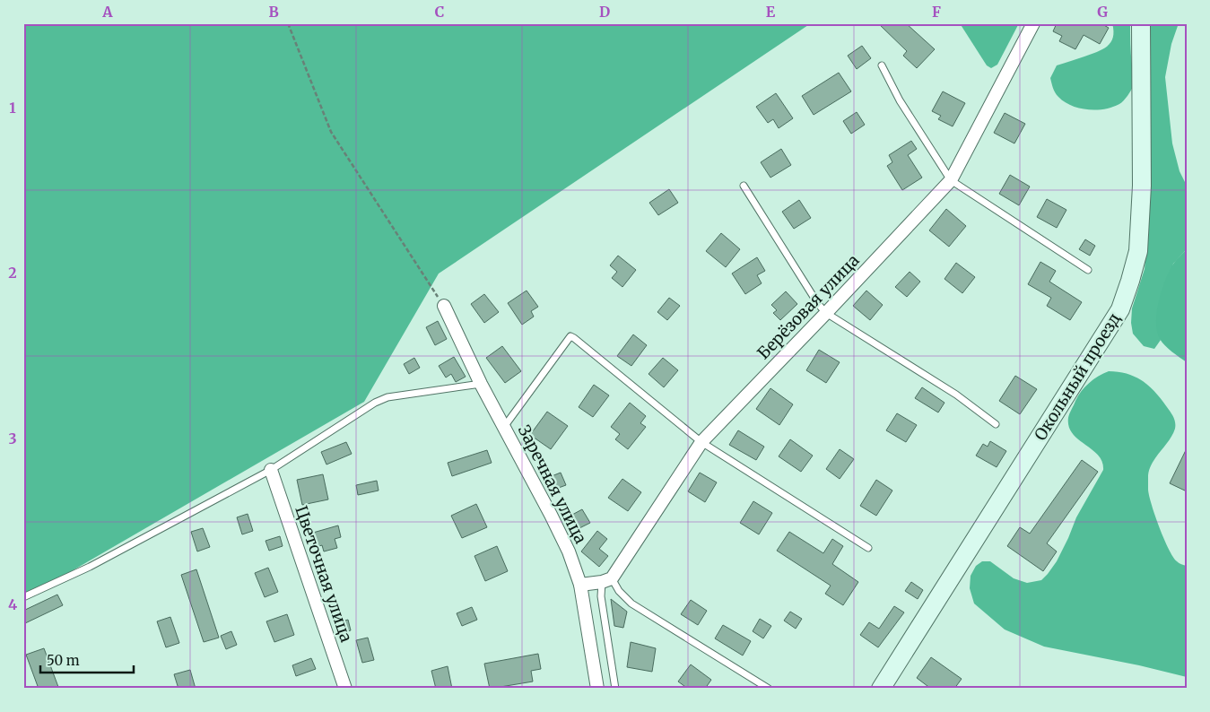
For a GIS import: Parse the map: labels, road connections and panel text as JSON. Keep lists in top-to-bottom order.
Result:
{
  "streets": {
    "street": [
      "Берёзовая улица",
      "Окольный проезд",
      "Заречная улица",
      "Цветочная улица"
    ]
  },
  "scale_bar": "50 m",
  "grid": {
    "columns": [
      "A",
      "B",
      "C",
      "D",
      "E",
      "F",
      "G"
    ],
    "rows": [
      "1",
      "2",
      "3",
      "4"
    ]
  }
}
